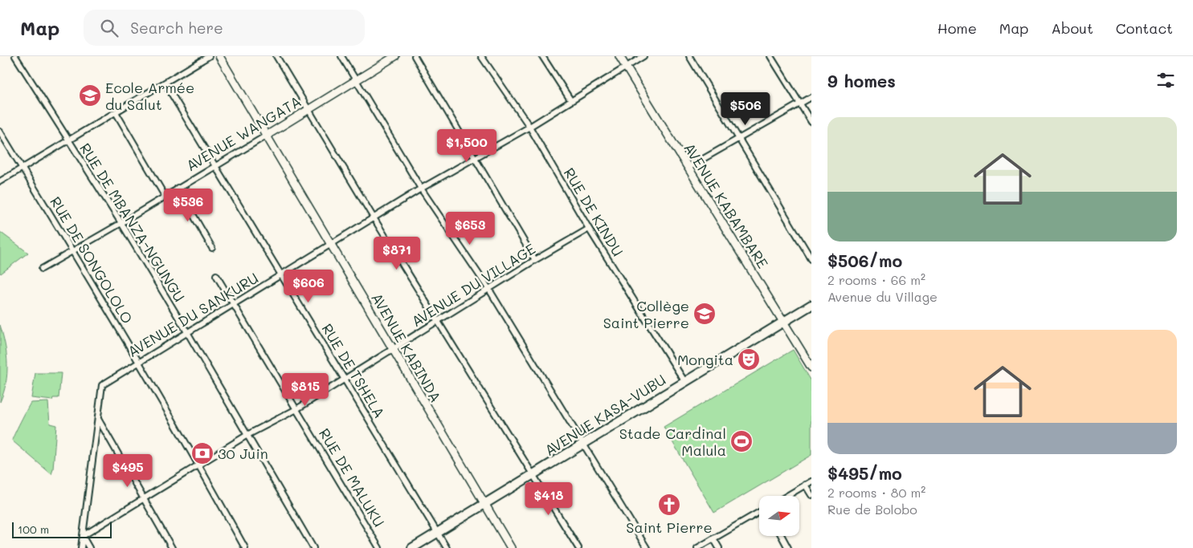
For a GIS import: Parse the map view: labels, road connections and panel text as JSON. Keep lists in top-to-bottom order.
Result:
{
  "streets": {
    "main road": ["AVENUE KASA-VUBU"],
    "street": [
      "AVENUE WANGATA",
      "AVENUE KABAMBARE",
      "RUE DE KINDU",
      "RUE DE MBANZA-NGUNGU",
      "RUE DE SONGOLOLO",
      "AVENUE DU VILLAGE",
      "AVENUE DU SANKURU",
      "AVENUE KABINDA",
      "RUE DE TSHELA",
      "RUE DE MALUKU"
    ]
  },
  "crossings": [
    ["AVENUE WANGATA", "RUE DE MBANZA-NGUNGU"],
    ["AVENUE WANGATA", "RUE DE SONGOLOLO"],
    ["AVENUE WANGATA", "AVENUE KABINDA"],
    ["AVENUE WANGATA", "RUE DE TSHELA"],
    ["AVENUE KABAMBARE", "AVENUE DU SANKURU"],
    ["AVENUE KABAMBARE", "AVENUE KASA-VUBU"],
    ["RUE DE KINDU", "AVENUE DU VILLAGE"],
    ["RUE DE KINDU", "AVENUE DU SANKURU"],
    ["RUE DE KINDU", "AVENUE KASA-VUBU"],
    ["RUE DE MBANZA-NGUNGU", "AVENUE DU VILLAGE"],
    ["RUE DE MBANZA-NGUNGU", "AVENUE DU SANKURU"],
    ["RUE DE SONGOLOLO", "AVENUE DU VILLAGE"],
    ["RUE DE SONGOLOLO", "AVENUE DU SANKURU"],
    ["AVENUE DU VILLAGE", "AVENUE DU SANKURU"],
    ["AVENUE DU VILLAGE", "AVENUE KABINDA"],
    ["AVENUE DU VILLAGE", "RUE DE TSHELA"],
    ["AVENUE DU VILLAGE", "RUE DE MALUKU"],
    ["AVENUE DU SANKURU", "AVENUE KABINDA"],
    ["AVENUE DU SANKURU", "RUE DE TSHELA"],
    ["AVENUE DU SANKURU", "RUE DE MALUKU"],
    ["AVENUE KABINDA", "AVENUE KASA-VUBU"],
    ["RUE DE TSHELA", "AVENUE KASA-VUBU"]
  ],
  "places": {
    "school or university": ["Ecole Armée du Salut", "Collège Saint Pierre"],
    "theatre": ["Mongita"],
    "sports": ["Stade Cardinal Malula"],
    "bank": ["30 Juin"],
    "church": ["Saint Pierre"]
  },
  "scale_bar": "100 m",
  "north": "right",
  "page": {
    "header": "Map",
    "search": "Search here",
    "nav": [
      "Home",
      "Map",
      "About",
      "Contact"
    ],
    "heading": "9 homes",
    "price": [
      "$506",
      "$1,500",
      "$536",
      "$653",
      "$871",
      "$606",
      "$815",
      "$495",
      "$418"
    ],
    "list": [
      {
        "name": "$506/mo",
        "note": "2 rooms · 66 m² · Avenue du Village"
      },
      {
        "name": "$495/mo",
        "note": "2 rooms · 80 m² · Rue de Bolobo"
      }
    ],
    "scale": "100 m"
  }
}
